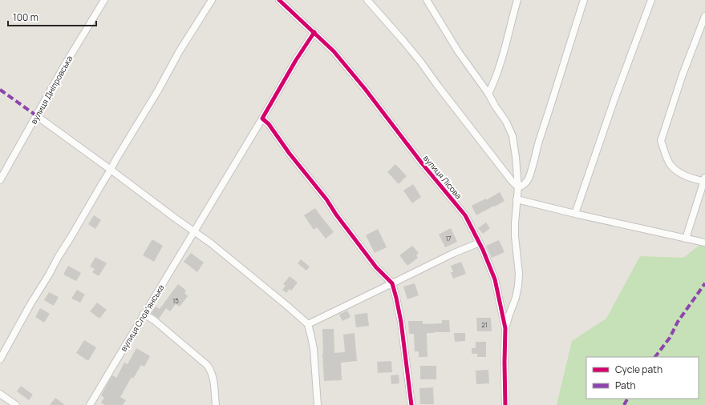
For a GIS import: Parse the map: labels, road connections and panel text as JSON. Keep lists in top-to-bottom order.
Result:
{
  "streets": {
    "street": ["вулиця Дніпровська", "вулиця Лісова", "вулиця Словʼянська"]
  },
  "crossings": [
    ["вулиця Лісова", "вулиця Словʼянська"]
  ],
  "house_numbers": ["17", "15", "21"],
  "legend": ["Cycle path", "Path"],
  "scale_bar": "100 m"
}
